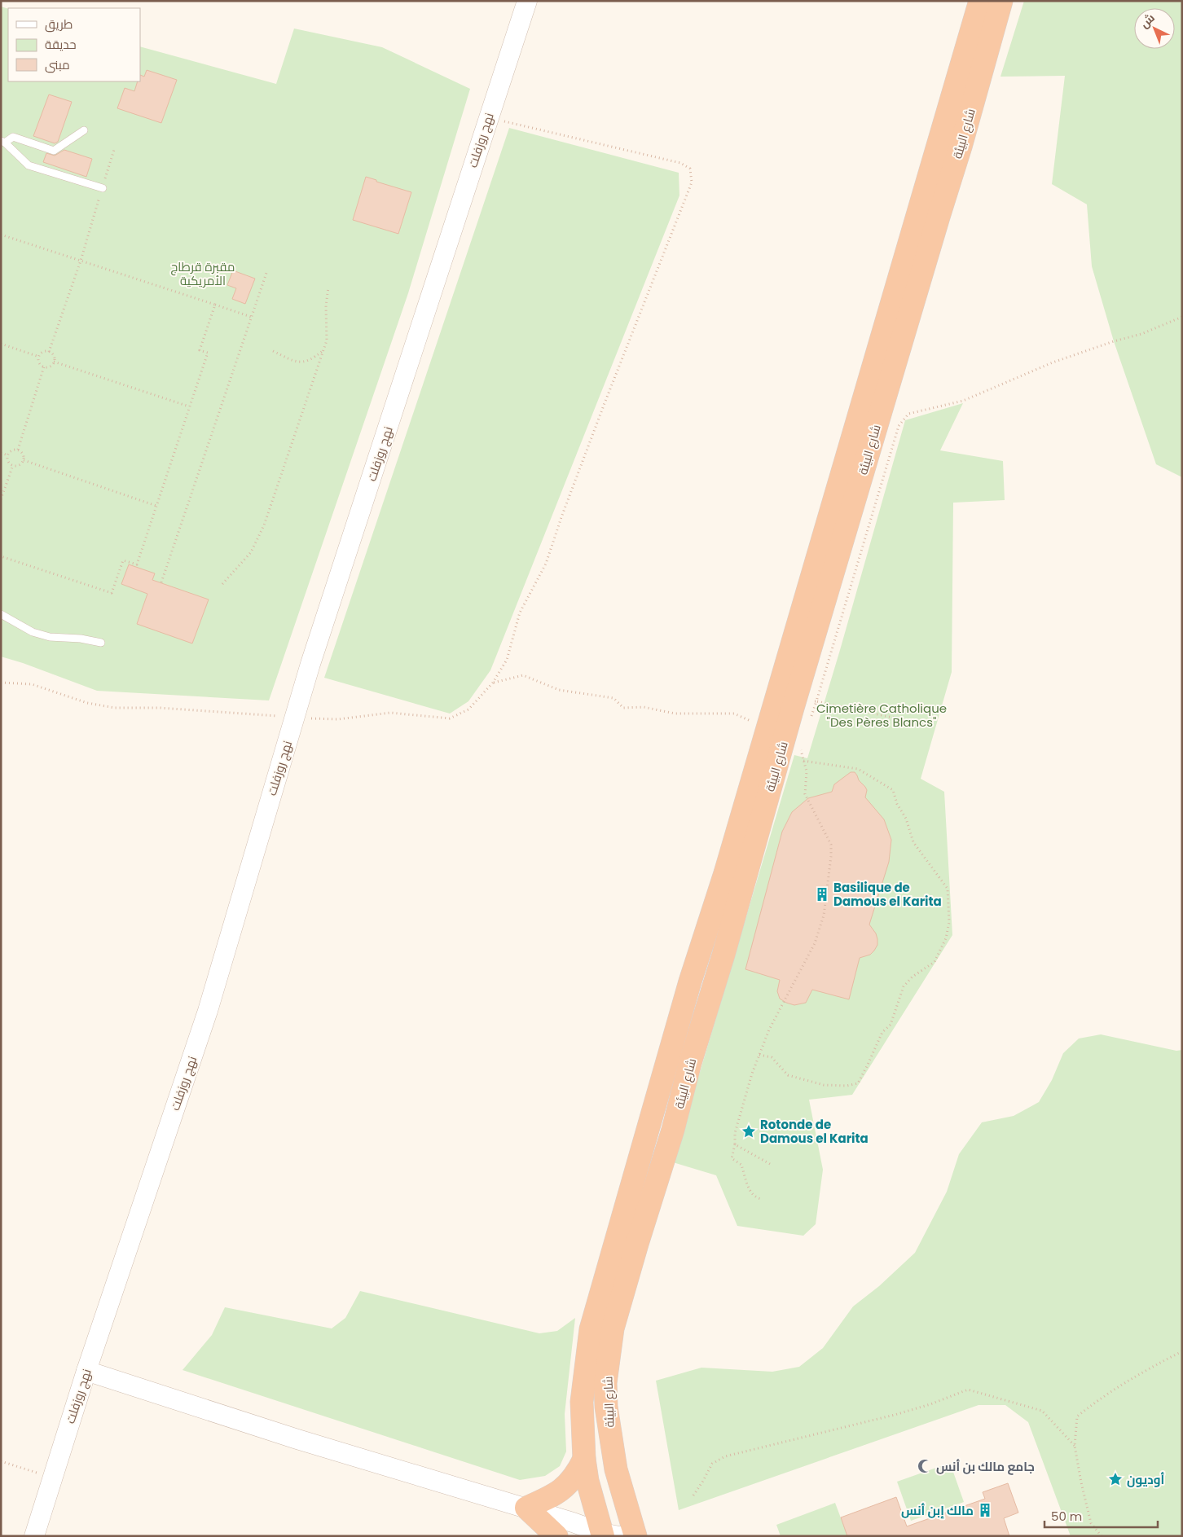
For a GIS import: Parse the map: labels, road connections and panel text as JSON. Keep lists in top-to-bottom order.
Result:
{
  "streets": {
    "highway": ["شارع البيئة"],
    "street": ["نهج روزفلت"]
  },
  "parks": ["مقبرة قرطاج الأمريكية", "Cimetière Catholique \"Des Pères Blancs\""],
  "places": {
    "building": ["Basilique de Damous el Karita", "مالك إبن أنس"],
    "place": ["Rotonde de Damous el Karita", "أوديون"],
    "mosque": ["جامع مالك بن أنس"]
  },
  "legend": ["طريق", "حديقة", "مبنى"],
  "scale_bar": "50 m",
  "north": "top left"
}
